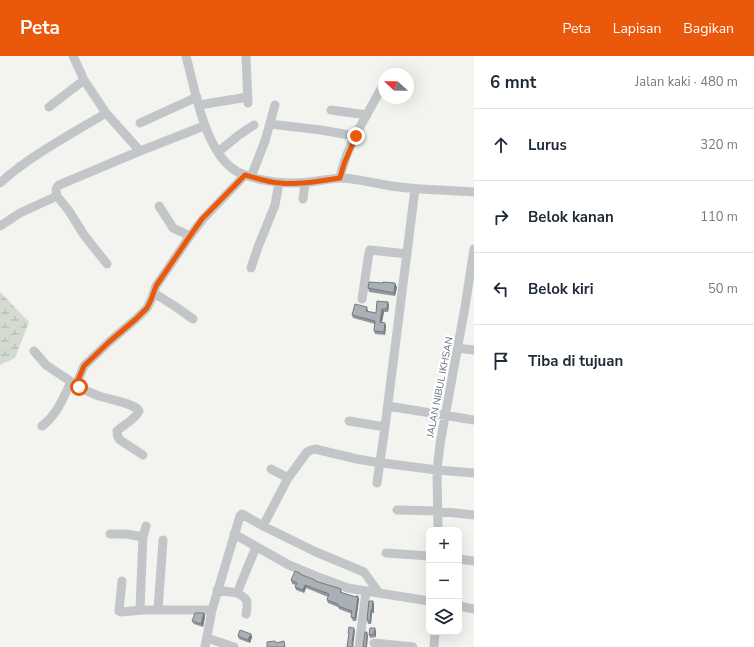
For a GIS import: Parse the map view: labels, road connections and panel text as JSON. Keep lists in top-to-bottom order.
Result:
{
  "streets": {
    "street": ["JALAN NIBUL IKHSAN"]
  },
  "north": "left",
  "page": {
    "header": "Peta",
    "nav": ["Peta", "Lapisan", "Bagikan"],
    "heading": ["6 mnt", "Jalan kaki · 480 m"],
    "list": [
      ["Lurus", "320 m"],
      ["Belok kanan", "110 m"],
      ["Belok kiri", "50 m"],
      "Tiba di tujuan"
    ],
    "map_buttons": ["+", "−"]
  }
}
